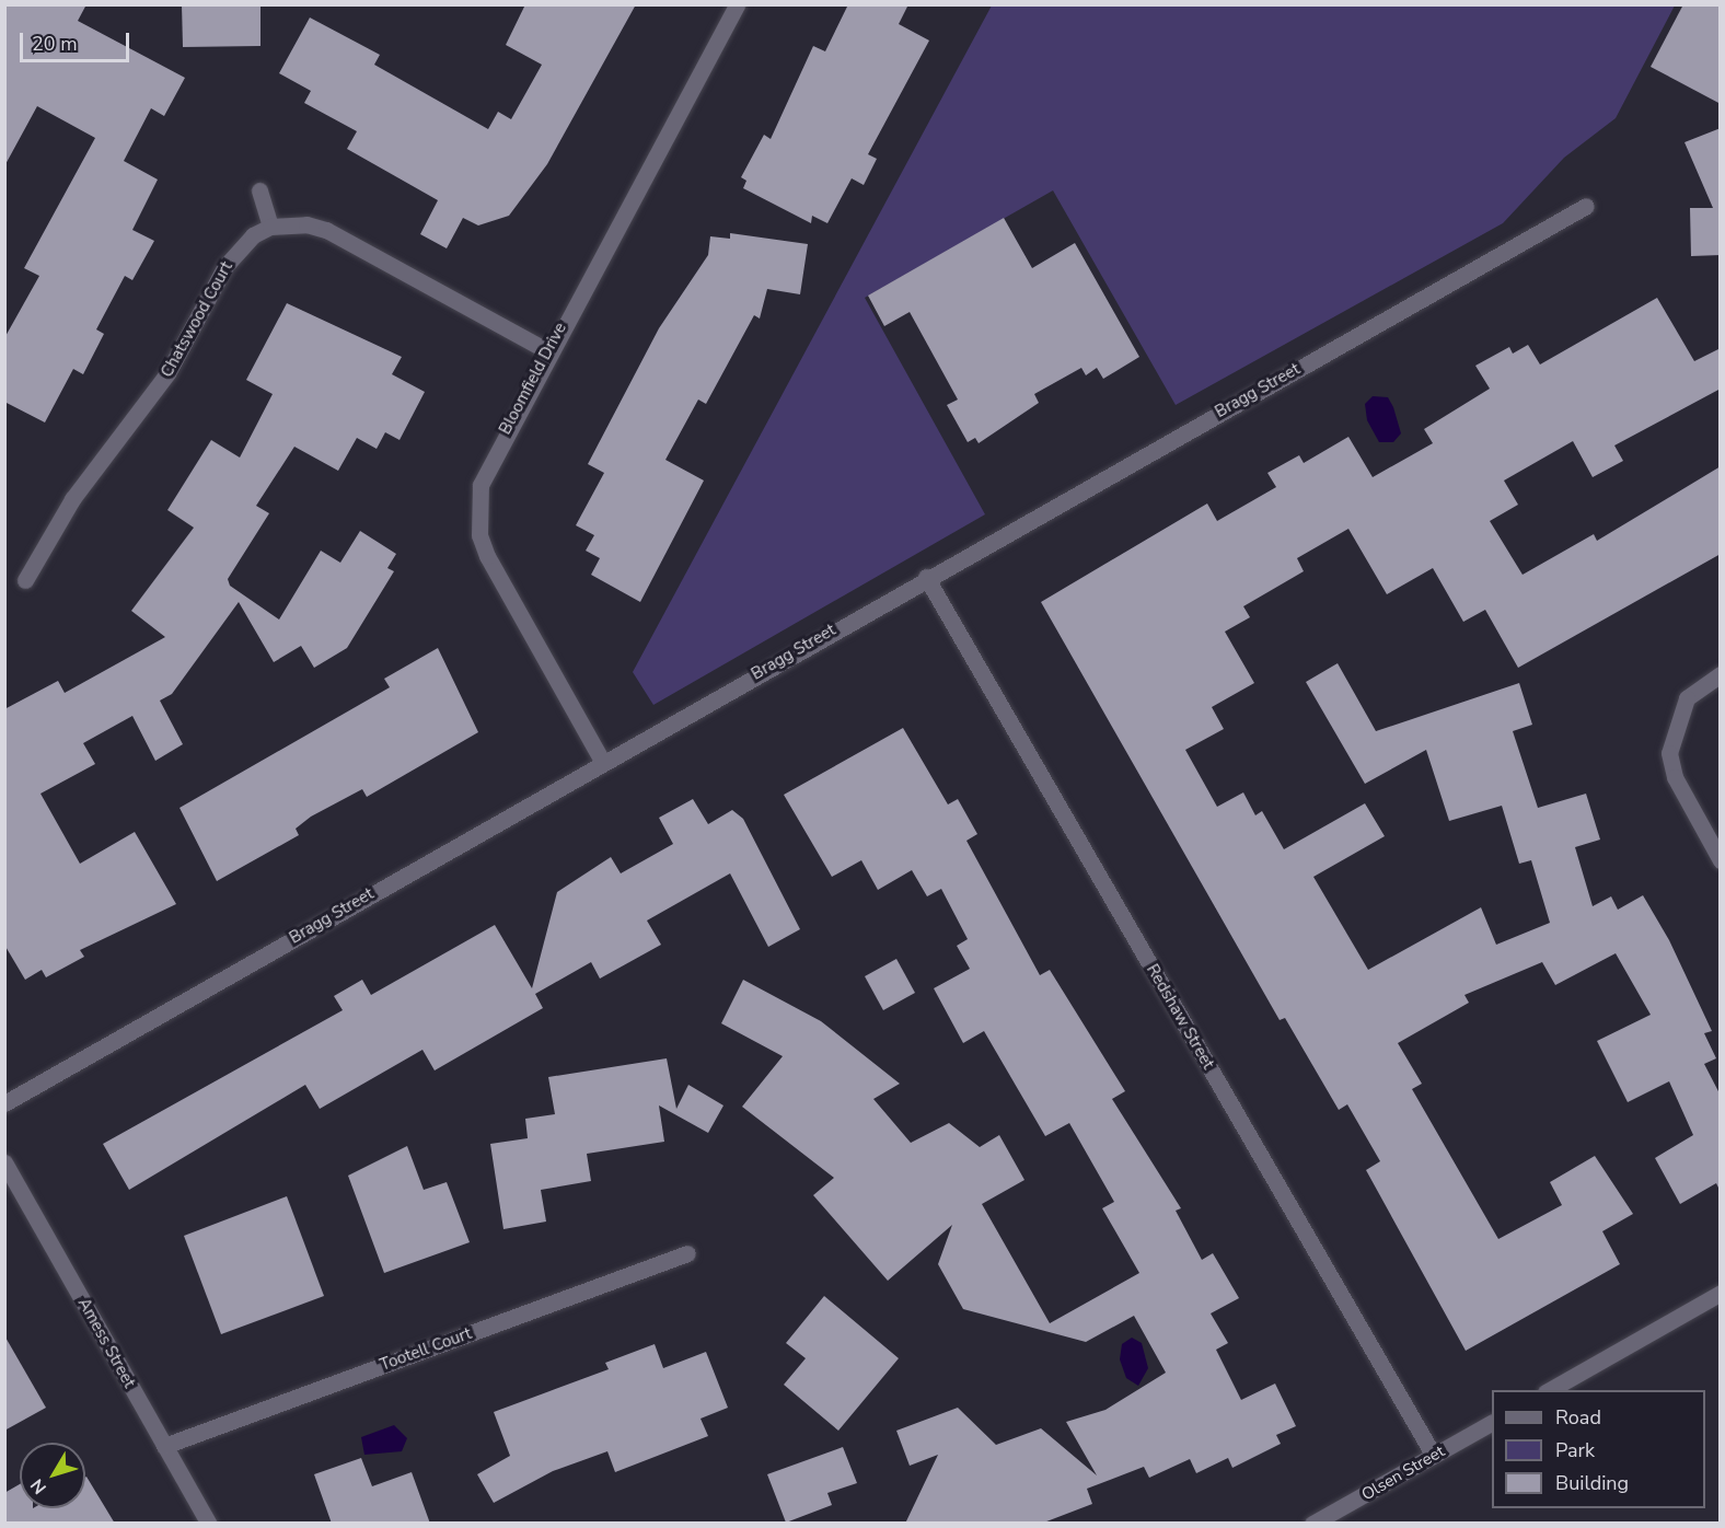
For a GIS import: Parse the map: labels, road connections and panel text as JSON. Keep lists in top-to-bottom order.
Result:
{
  "streets": {
    "street": [
      "Chatswood Court",
      "Bloomfield Drive",
      "Bragg Street",
      "Redshaw Street",
      "Amess Street",
      "Tootell Court",
      "Olsen Street"
    ]
  },
  "crossings": [
    ["Bloomfield Drive", "Bragg Street"],
    ["Bragg Street", "Redshaw Street"],
    ["Redshaw Street", "Olsen Street"],
    ["Amess Street", "Tootell Court"]
  ],
  "legend": ["Road", "Park", "Building"],
  "scale_bar": "20 m",
  "north": "bottom left"
}
